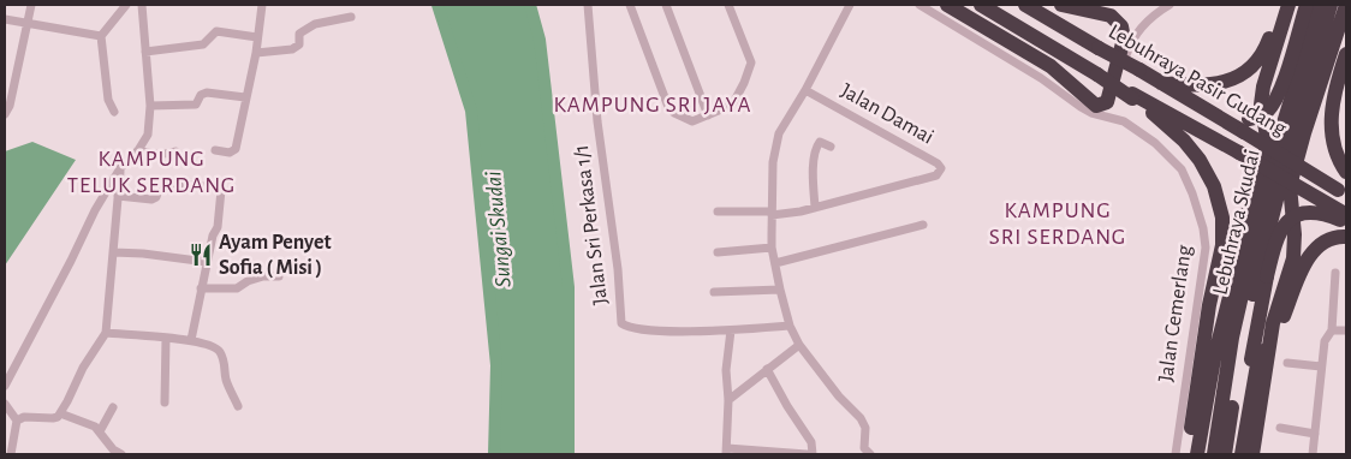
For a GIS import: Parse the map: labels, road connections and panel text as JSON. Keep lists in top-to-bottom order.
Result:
{
  "streets": {
    "highway": ["Lebuhraya Pasir Gudang", "Lebuhraya Skudai"],
    "street": ["Jalan Damai", "Jalan Sri Perkasa 1/1", "Jalan Cemerlang"]
  },
  "districts": ["KAMPUNG SRI JAYA", "KAMPUNG TELUK SERDANG", "KAMPUNG SRI SERDANG"],
  "water": ["Sungai Skudai"],
  "places": {
    "restaurant": ["Ayam Penyet Sofia ( Misi )"]
  }
}
